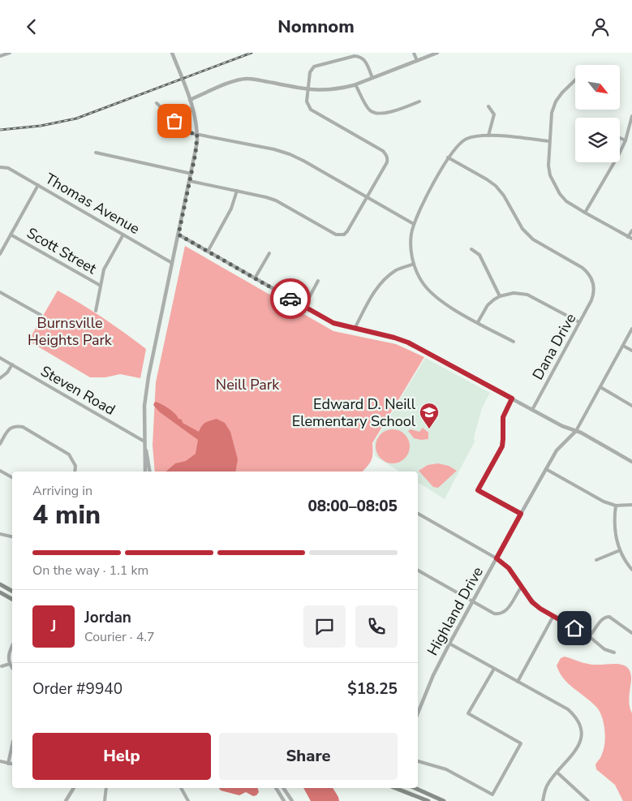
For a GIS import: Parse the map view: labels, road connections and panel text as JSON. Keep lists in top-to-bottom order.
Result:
{
  "streets": {
    "street": [
      "Thomas Avenue",
      "Scott Street",
      "Dana Drive",
      "Steven Road",
      "Highland Drive"
    ]
  },
  "parks": ["Burnsville Heights Park", "Neill Park"],
  "places": {
    "school or university": ["Edward D. Neill Elementary School"]
  },
  "north": "bottom right",
  "page": {
    "header": "Nomnom",
    "heading": ["4 min", "Arriving in", "08:00–08:05"],
    "panel": [
      "Jordan",
      "Courier · 4.7",
      "Order #9940",
      "$18.25"
    ],
    "bar": "On the way · 1.1 km",
    "round": "J",
    "buttons": ["Help", "Share"]
  }
}
